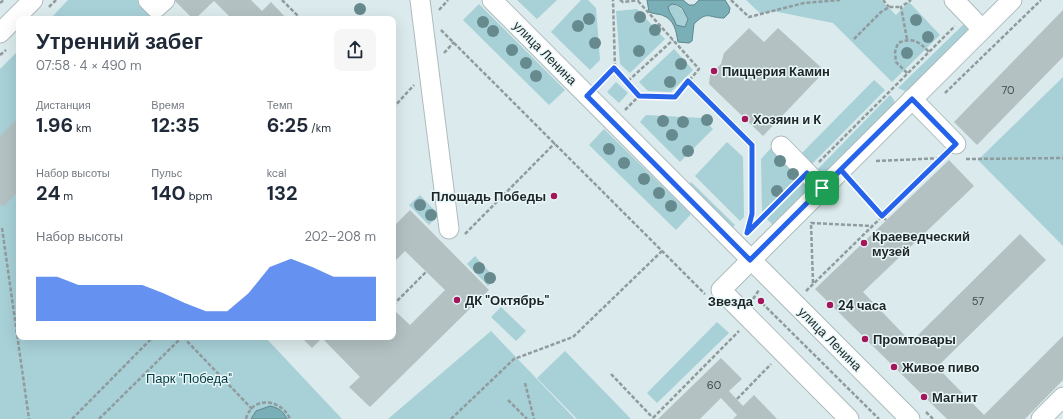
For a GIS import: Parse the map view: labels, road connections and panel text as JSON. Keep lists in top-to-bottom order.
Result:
{
  "streets": {
    "street": ["улица Ленина"]
  },
  "parks": ["Парк \"Победа\""],
  "places": [
    "Пиццерия Камин",
    "Хозяин и К",
    "Площадь Победы",
    "Краеведческий музей",
    "ДК \"Октябрь\"",
    "Звезда",
    "24 часа",
    "Промтовары",
    "Живое пиво",
    "Магнит"
  ],
  "house_numbers": ["70", "57", "60"],
  "page": {
    "heading": ["Утренний забег", "07:58 · 4 × 490 m"],
    "stats": [
      ["Дистанция", "1.96 km"],
      ["Время", "12:35"],
      ["Темп", "6:25 /km"],
      ["Набор высоты", "24 m"],
      ["Пульс", "140 bpm"],
      ["kcal", "132"]
    ],
    "chart": ["Набор высоты", "202–208 m"]
  }
}
